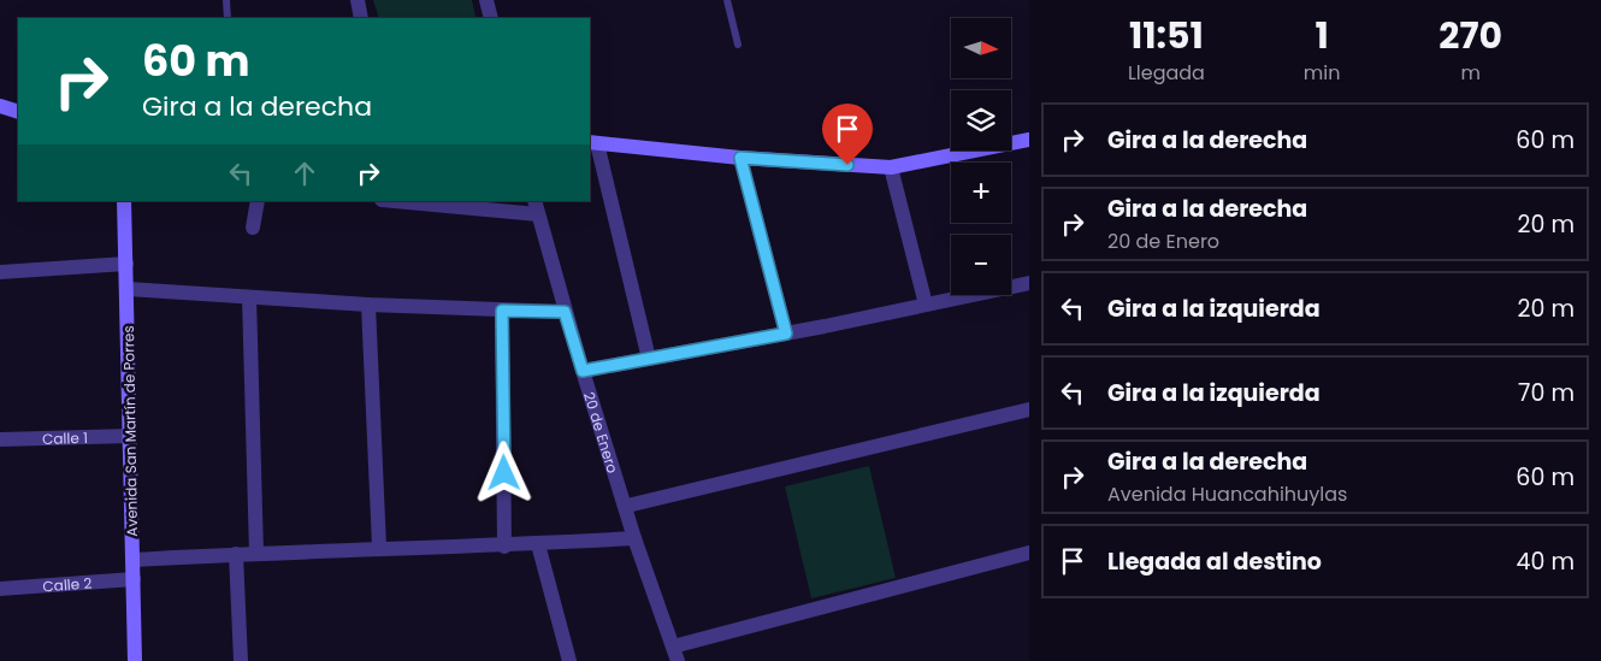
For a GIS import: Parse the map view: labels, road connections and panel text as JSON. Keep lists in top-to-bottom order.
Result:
{
  "streets": {
    "street": [
      "Avenida San Martín de Porres",
      "20 de Enero",
      "Calle 1",
      "Calle 2"
    ]
  },
  "crossings": [
    ["Avenida San Martín de Porres", "Calle 1"],
    ["Avenida San Martín de Porres", "Calle 2"]
  ],
  "north": "right",
  "page": {
    "eta": [
      "11:51",
      "Llegada",
      "1",
      "min",
      "270",
      "m"
    ],
    "map_buttons": ["+", "−"],
    "turn": ["60 m", "Gira a la derecha"],
    "list": [
      {
        "name": "Gira a la derecha",
        "value": "60 m"
      },
      {
        "name": "Gira a la derecha",
        "note": "20 de Enero",
        "value": "20 m"
      },
      {
        "name": "Gira a la izquierda",
        "value": "20 m"
      },
      {
        "name": "Gira a la izquierda",
        "value": "70 m"
      },
      {
        "name": "Gira a la derecha",
        "note": "Avenida Huancahihuylas",
        "value": "60 m"
      },
      {
        "name": "Llegada al destino",
        "value": "40 m"
      }
    ]
  }
}
